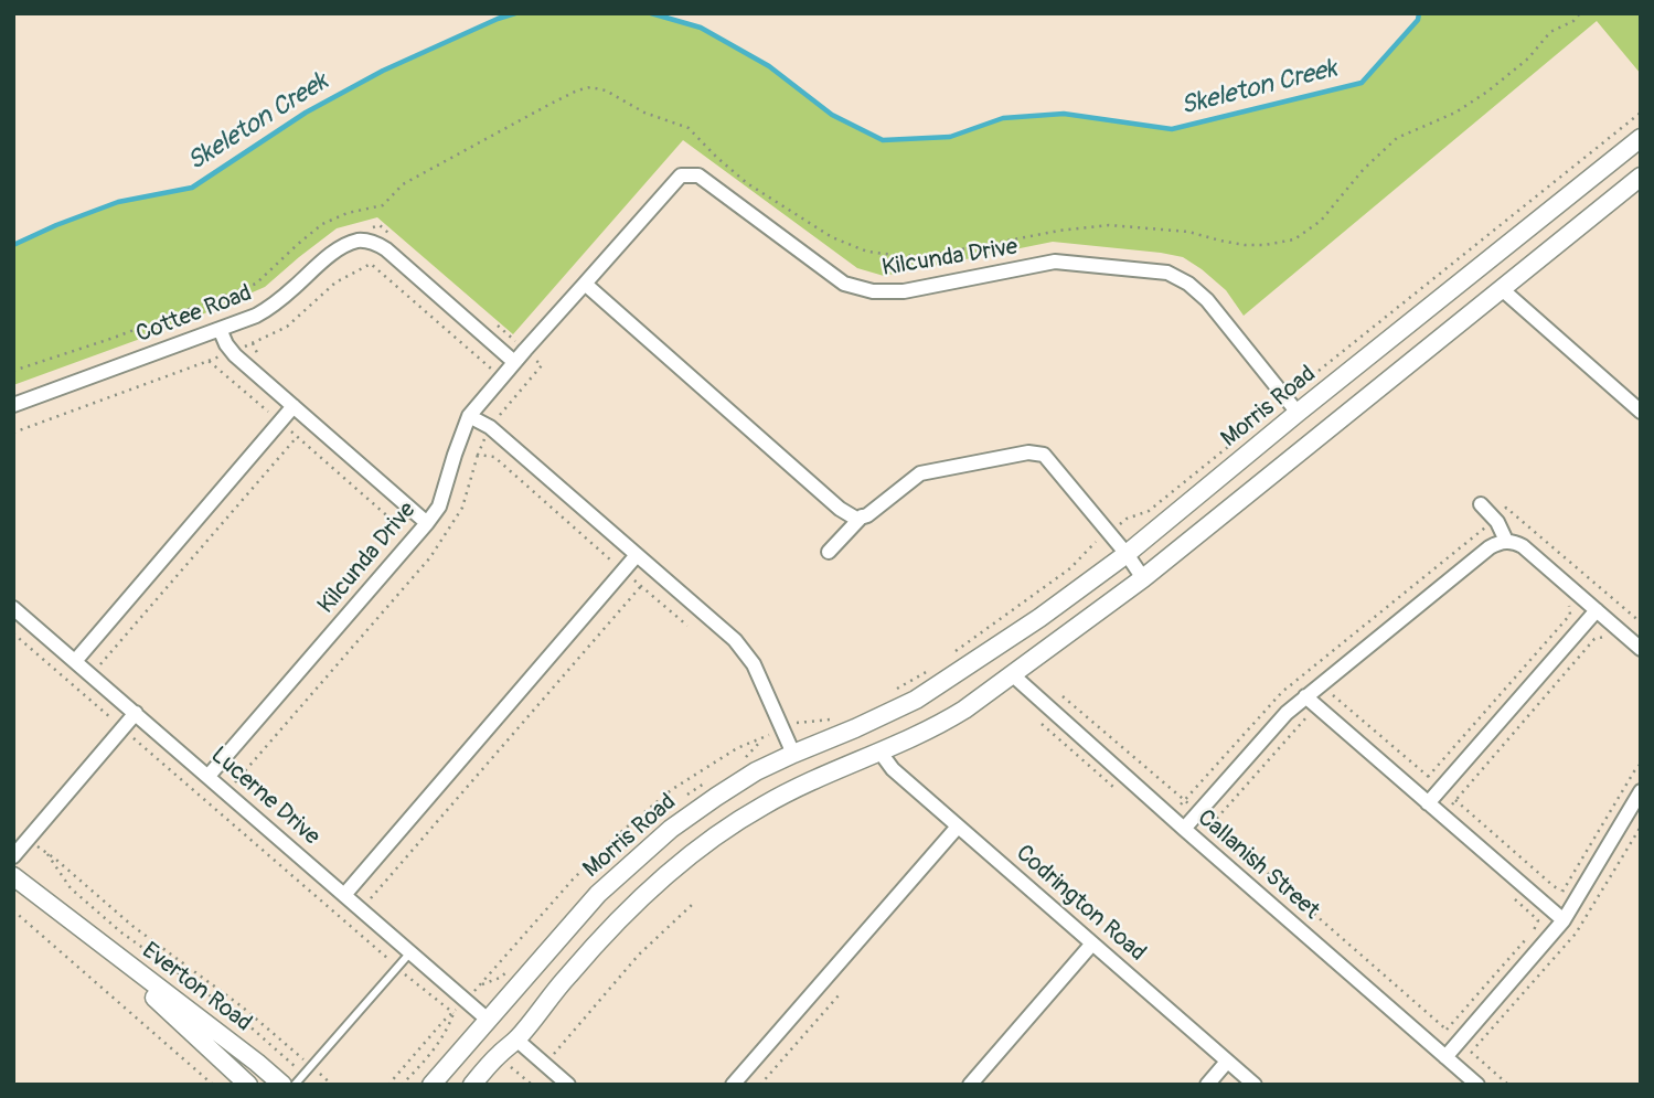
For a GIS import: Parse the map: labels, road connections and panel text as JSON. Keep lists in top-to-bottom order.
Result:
{
  "streets": {
    "street": [
      "Kilcunda Drive",
      "Cottee Road",
      "Morris Road",
      "Lucerne Drive",
      "Callanish Street",
      "Codrington Road",
      "Everton Road"
    ]
  },
  "crossings": [
    ["Kilcunda Drive", "Cottee Road"],
    ["Kilcunda Drive", "Morris Road"],
    ["Kilcunda Drive", "Lucerne Drive"],
    ["Morris Road", "Lucerne Drive"]
  ],
  "water": ["Skeleton Creek"]
}
